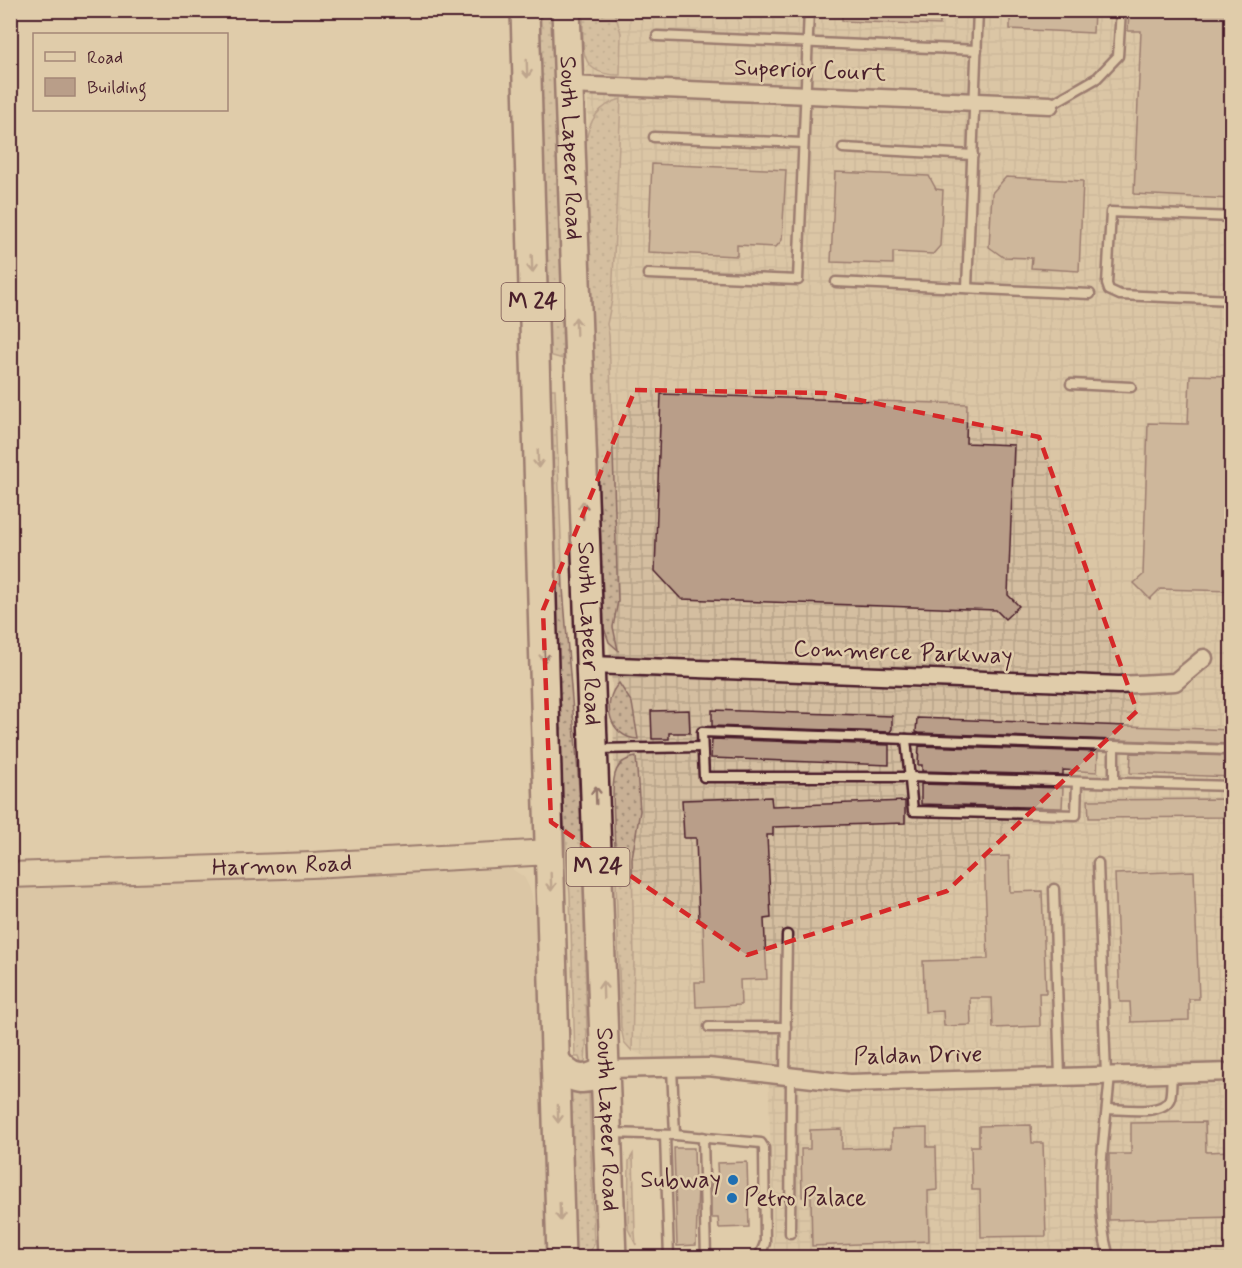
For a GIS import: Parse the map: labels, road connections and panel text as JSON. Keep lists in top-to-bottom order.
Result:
{
  "streets": {
    "main road": ["South Lapeer Road", "M 24"],
    "street": [
      "Superior Court",
      "Commerce Parkway",
      "Harmon Road",
      "Paldan Drive"
    ]
  },
  "crossings": [
    ["Superior Court", "South Lapeer Road"],
    ["South Lapeer Road", "Commerce Parkway"],
    ["South Lapeer Road", "Harmon Road"],
    ["South Lapeer Road", "Paldan Drive"]
  ],
  "places": ["Subway", "Petro Palace"],
  "legend": ["Road", "Building"]
}
